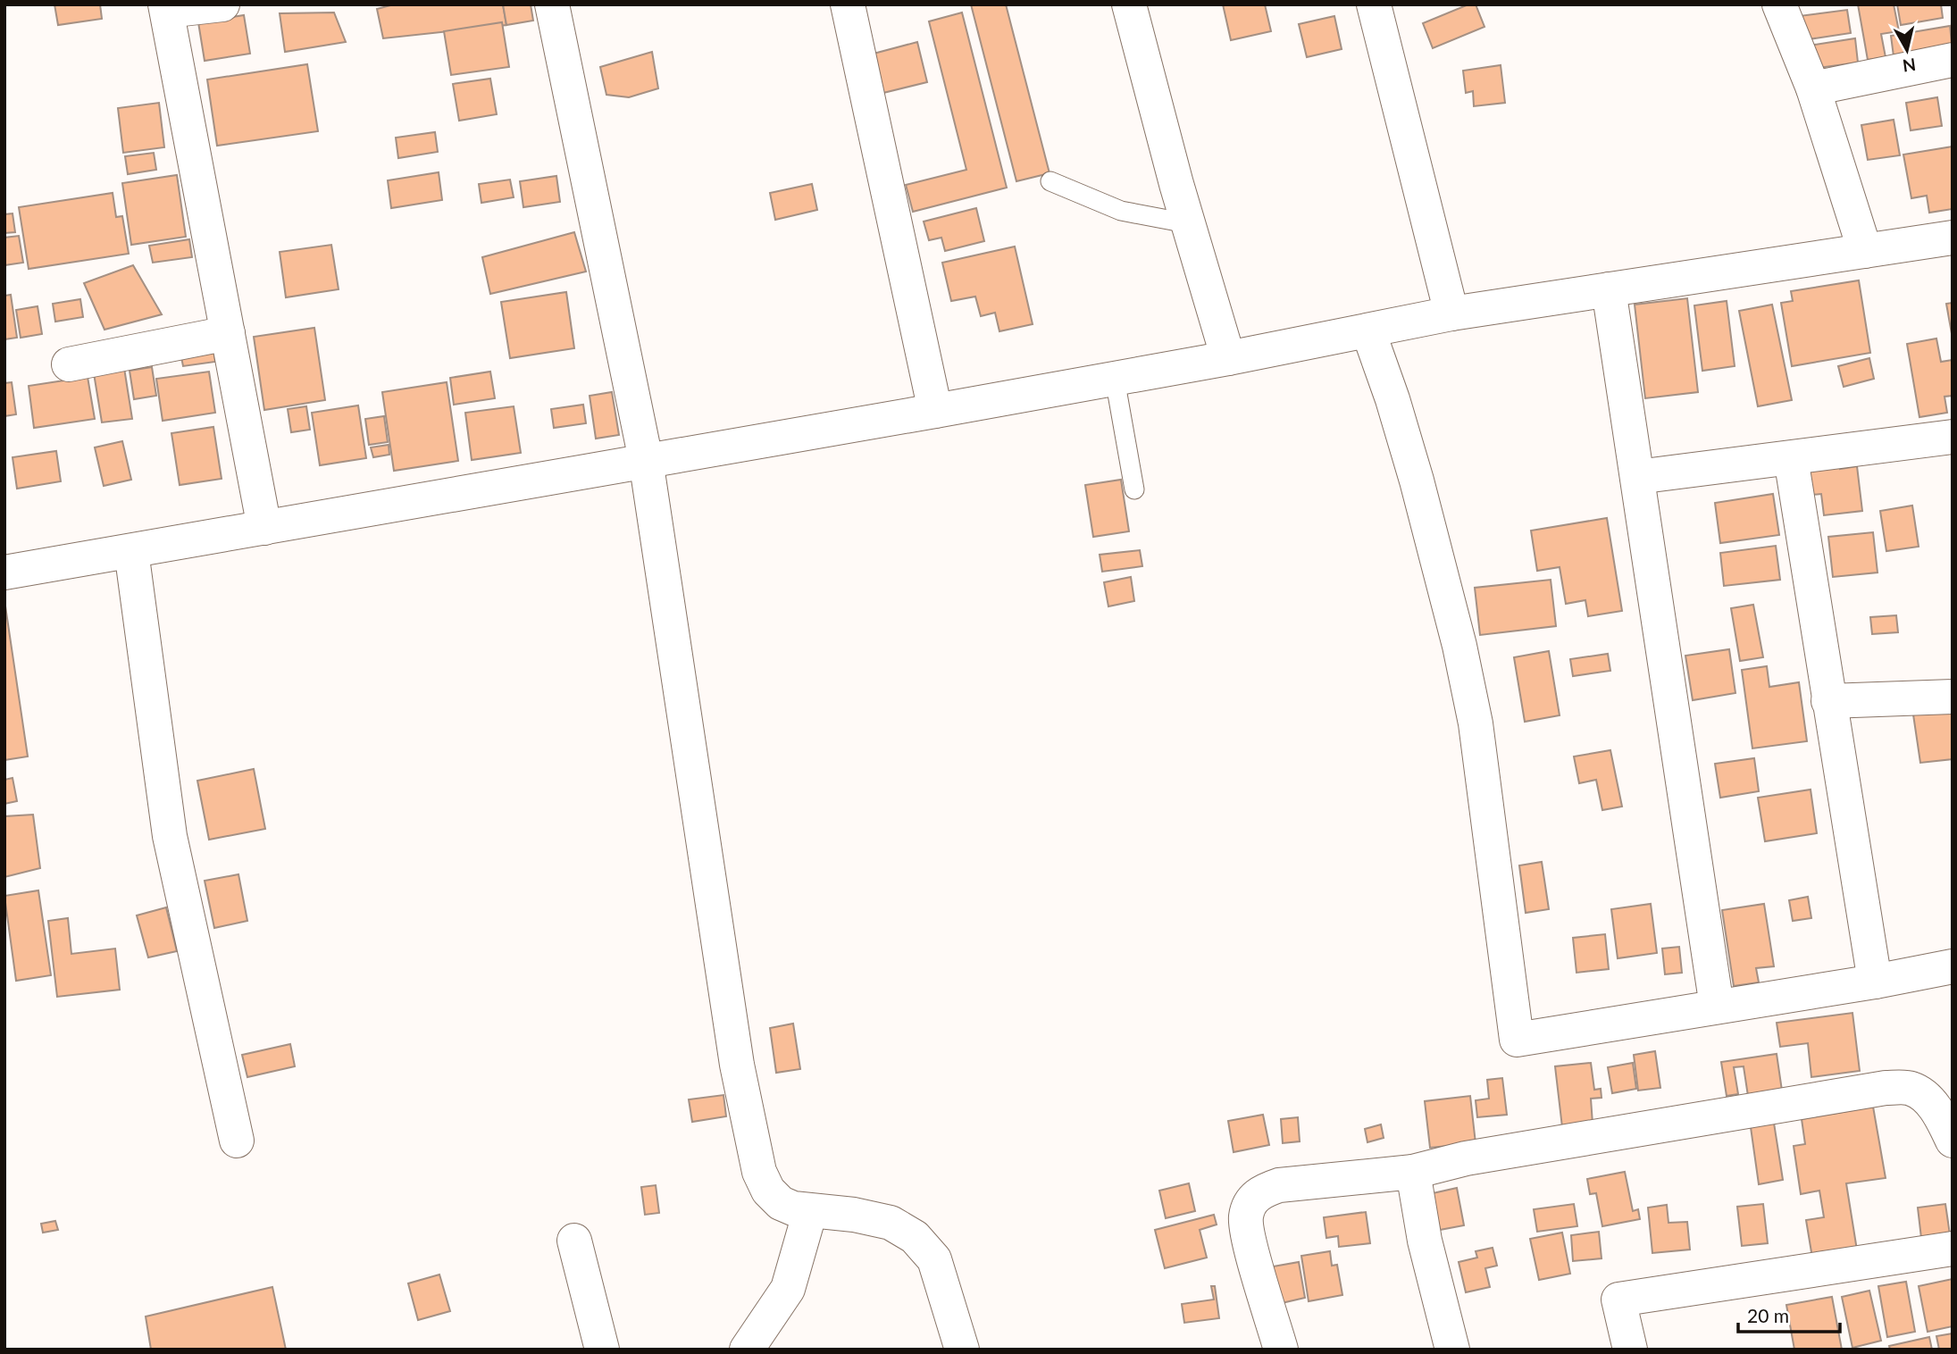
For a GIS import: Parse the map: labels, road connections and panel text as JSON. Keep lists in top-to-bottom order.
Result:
{
  "scale_bar": "20 m",
  "north": "bottom"
}
